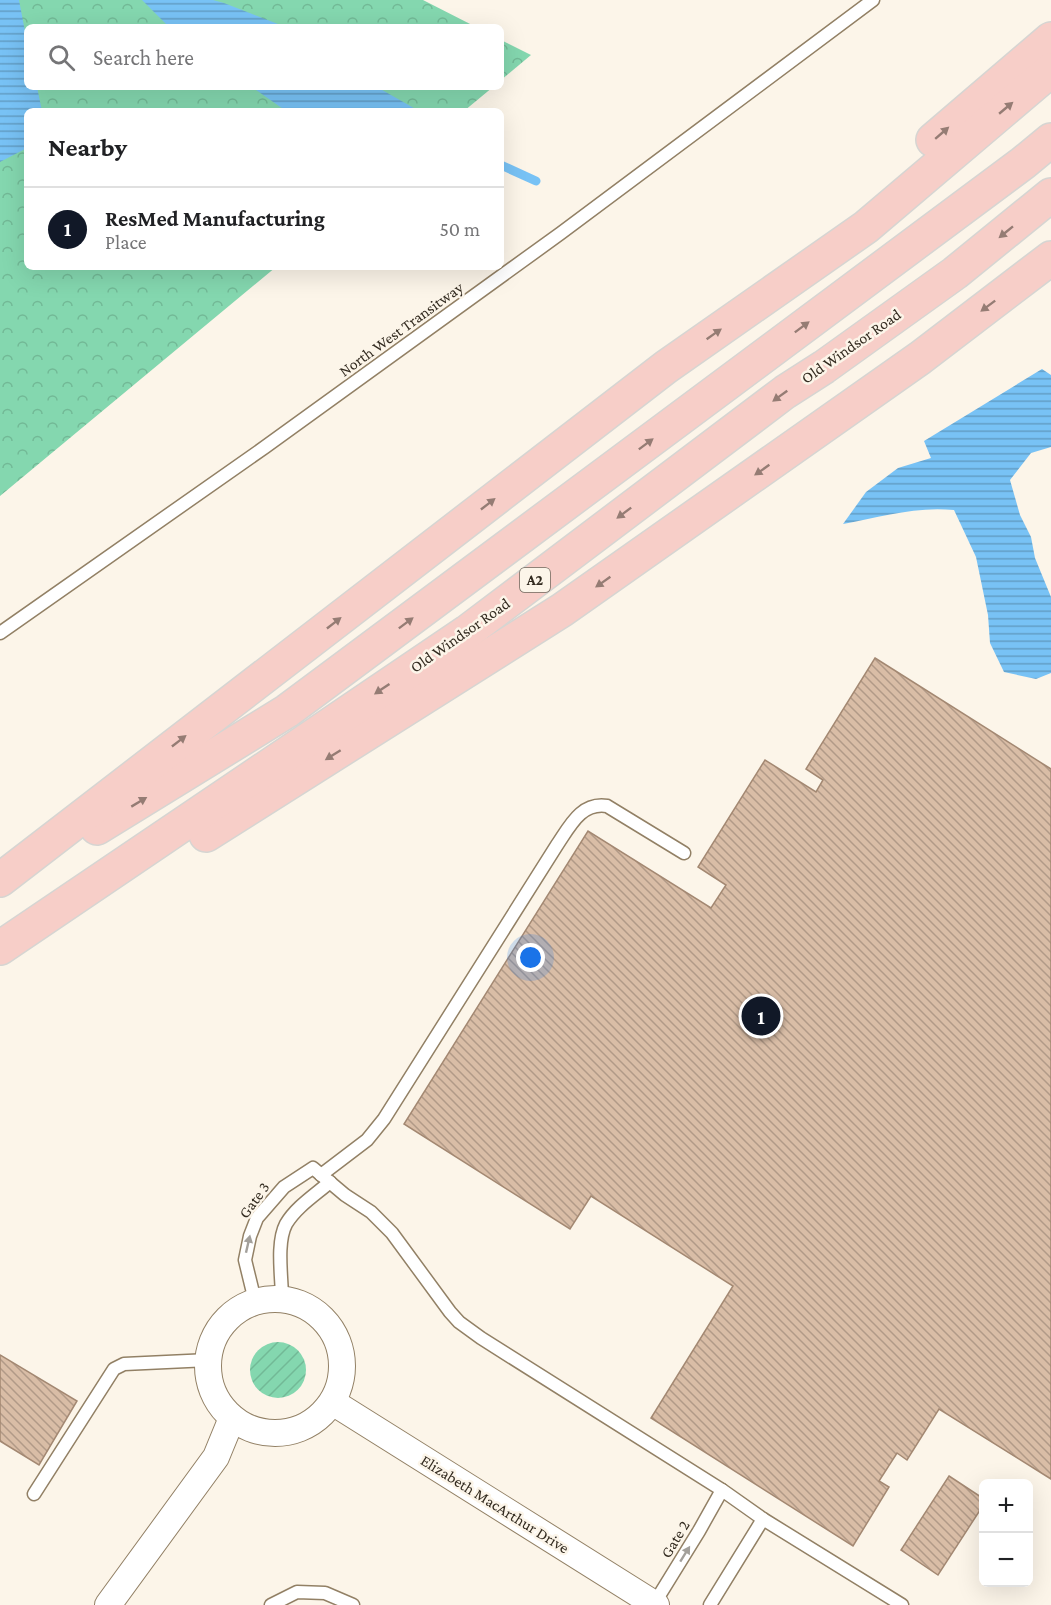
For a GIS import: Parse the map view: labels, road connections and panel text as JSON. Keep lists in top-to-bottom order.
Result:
{
  "streets": {
    "highway": ["Old Windsor Road", "A2"],
    "street": ["Elizabeth MacArthur Drive"],
    "lane": ["North West Transitway", "Gate 3", "Gate 2"]
  },
  "crossings": [
    ["Gate 3", "Elizabeth MacArthur Drive"],
    ["Elizabeth MacArthur Drive", "Gate 2"]
  ],
  "page": {
    "search": "Search here",
    "heading": "Nearby",
    "list": [
      {
        "mark": "1",
        "name": "ResMed Manufacturing",
        "note": "Place",
        "value": "50 m"
      }
    ],
    "pins": "1",
    "map_buttons": ["+", "−"]
  }
}
